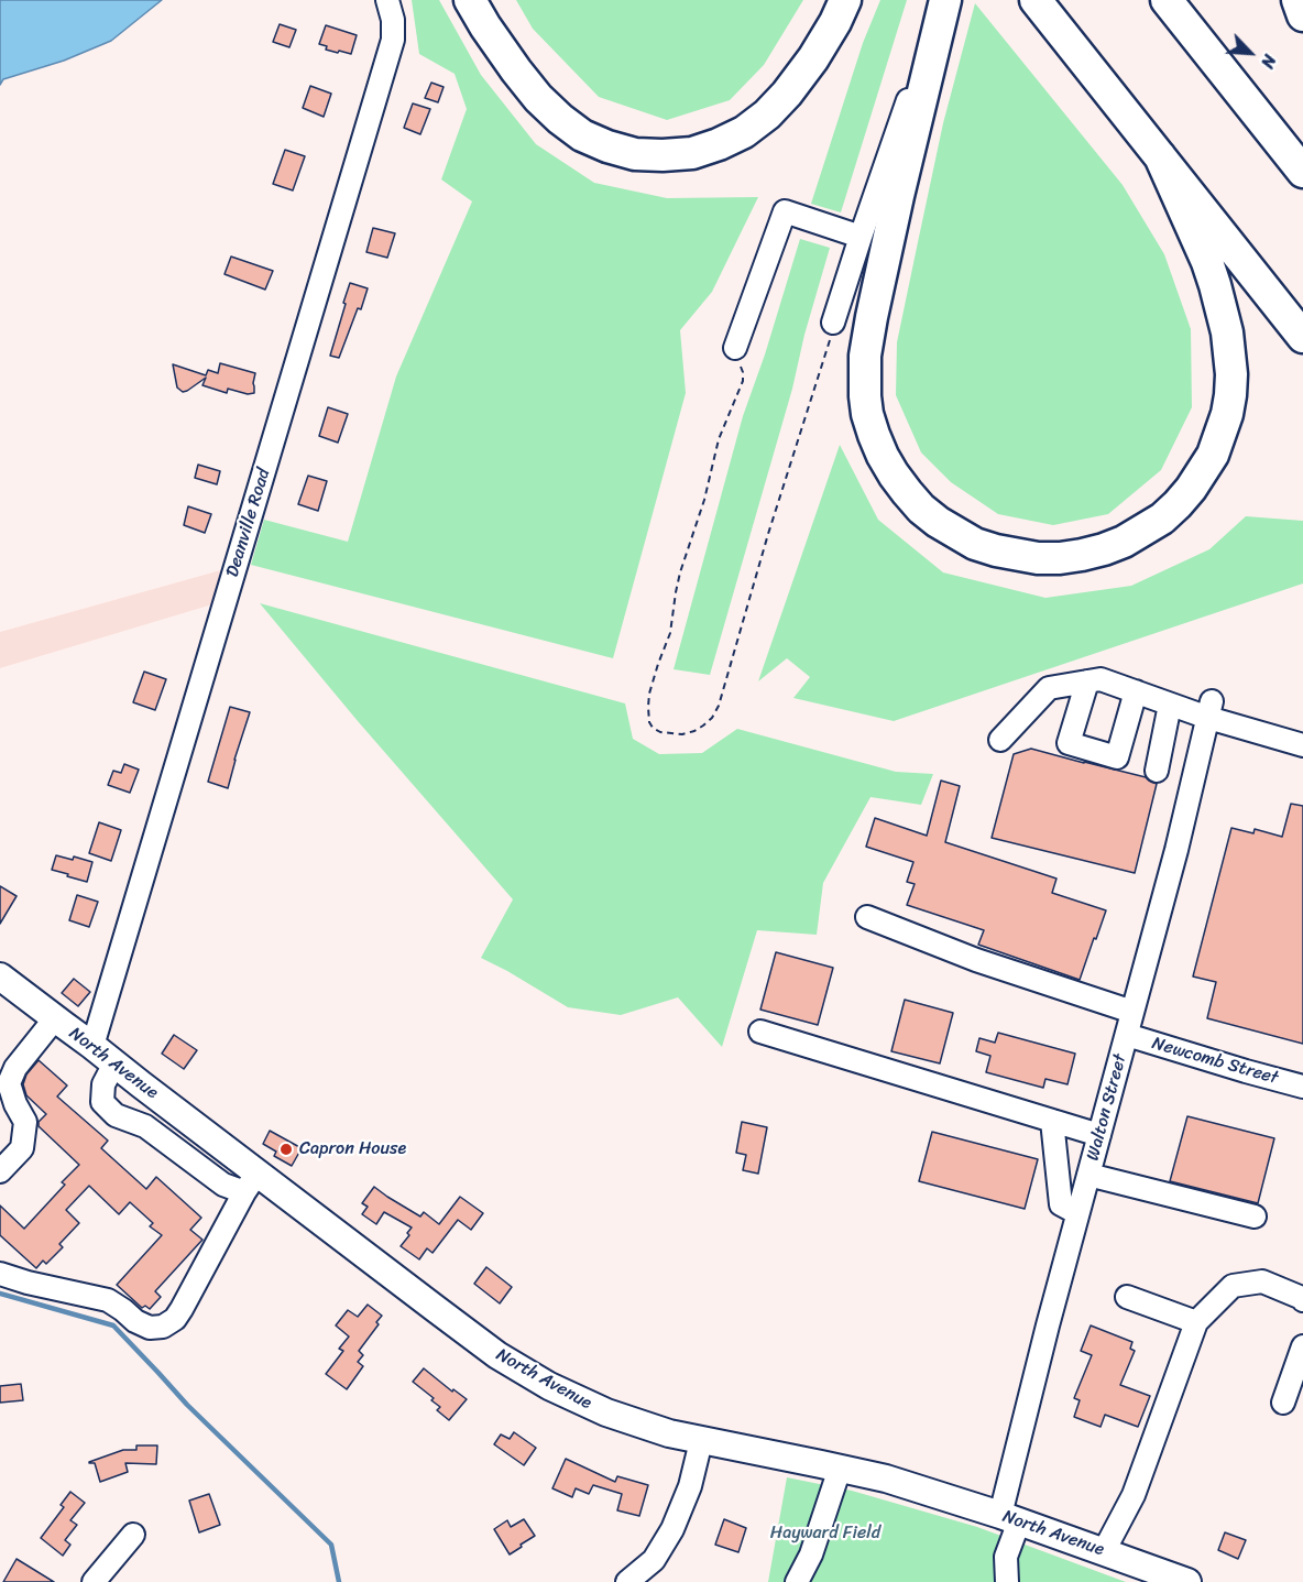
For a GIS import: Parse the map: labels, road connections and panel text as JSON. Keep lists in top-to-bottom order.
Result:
{
  "streets": {
    "main road": ["North Avenue"],
    "street": ["Deanville Road", "Newcomb Street", "Walton Street"]
  },
  "crossings": [
    ["Deanville Road", "North Avenue"],
    ["Newcomb Street", "Walton Street"],
    ["North Avenue", "Walton Street"]
  ],
  "parks": ["Hayward Field"],
  "places": ["Capron House"],
  "north": "bottom right"
}
